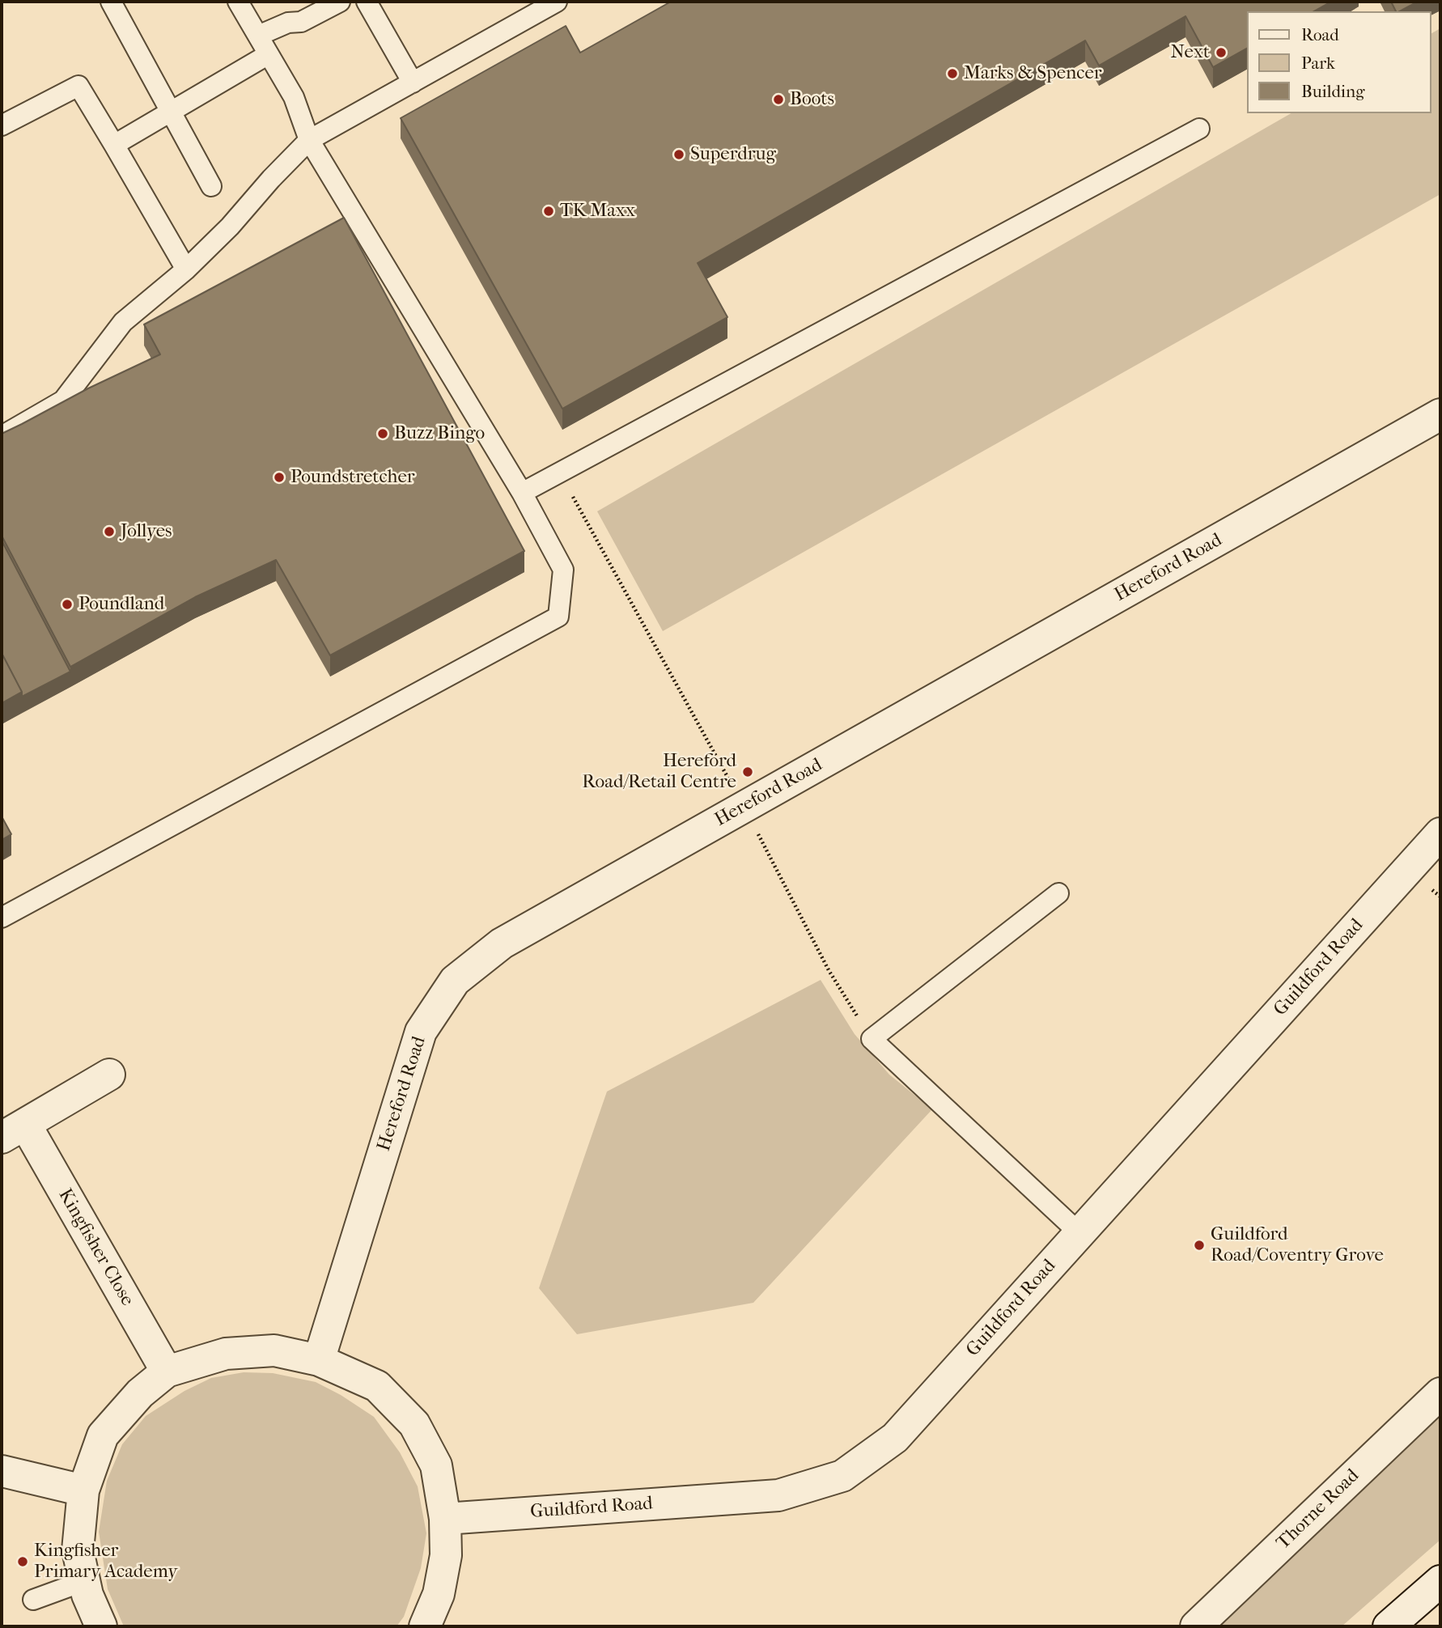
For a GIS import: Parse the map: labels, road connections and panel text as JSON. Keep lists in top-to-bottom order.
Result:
{
  "streets": {
    "street": [
      "Hereford Road",
      "Guildford Road",
      "Kingfisher Close",
      "Thorne Road"
    ]
  },
  "places": [
    "Next",
    "Marks & Spencer",
    "Boots",
    "Superdrug",
    "TK Maxx",
    "Buzz Bingo",
    "Poundstretcher",
    "Jollyes",
    "Poundland",
    "Hereford Road/Retail Centre",
    "Guildford Road/Coventry Grove",
    "Kingfisher Primary Academy"
  ],
  "legend": ["Road", "Park", "Building"]
}
